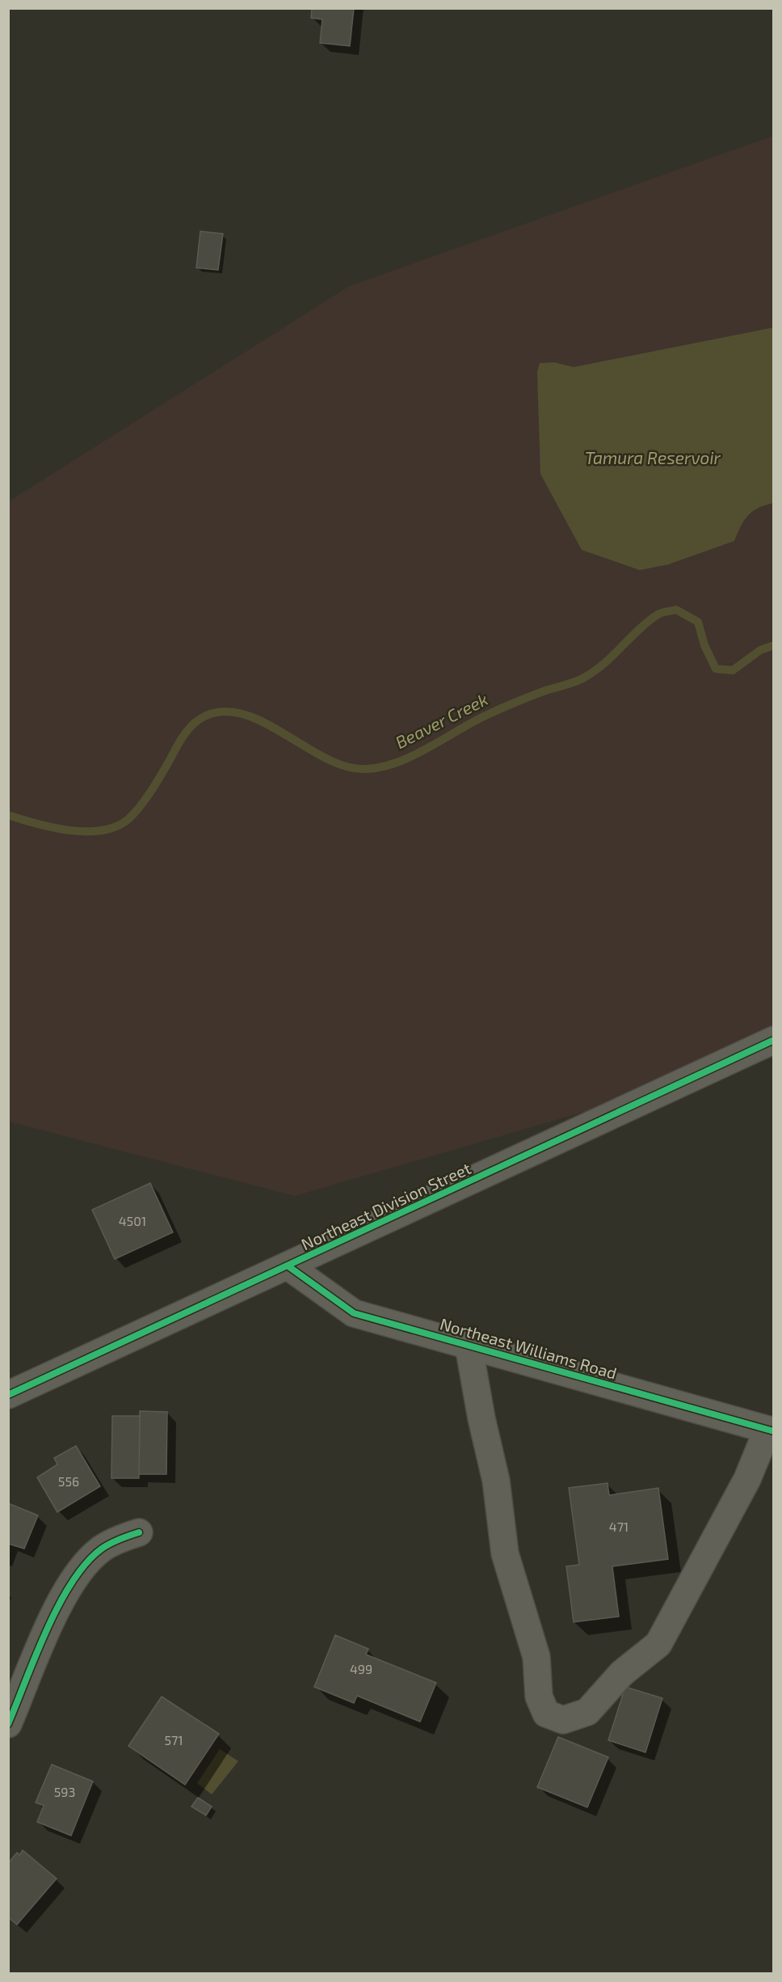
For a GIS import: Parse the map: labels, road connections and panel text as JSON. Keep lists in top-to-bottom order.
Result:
{
  "streets": {
    "street": ["Northeast Division Street", "Northeast Williams Road"]
  },
  "crossings": [
    ["Northeast Division Street", "Northeast Williams Road"]
  ],
  "water": ["Tamura Reservoir", "Beaver Creek"],
  "house_numbers": [
    "4501",
    "556",
    "471",
    "499",
    "571",
    "593"
  ]
}
